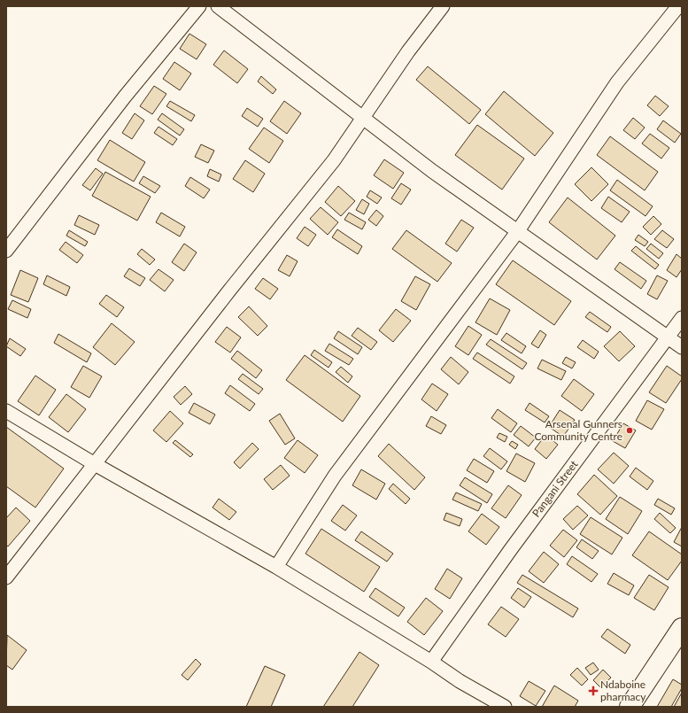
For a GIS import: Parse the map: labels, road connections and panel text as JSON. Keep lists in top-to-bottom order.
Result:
{
  "streets": {
    "street": ["Pangani Street"]
  },
  "places": {
    "other": ["Arsenal Gunners Community Centre"],
    "health": ["Ndaboine pharmacy"]
  }
}
